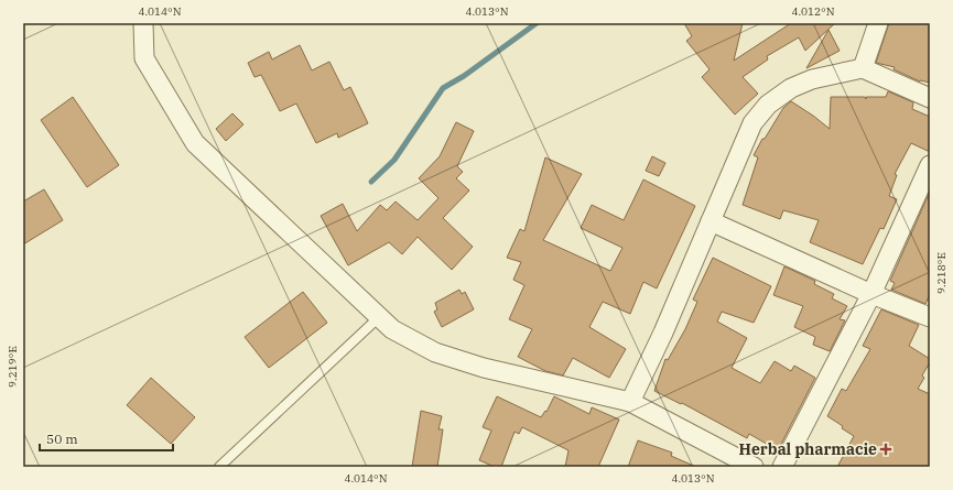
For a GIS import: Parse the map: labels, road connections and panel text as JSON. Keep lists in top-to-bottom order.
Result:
{
  "places": {
    "health": ["Herbal pharmacie"]
  },
  "scale_bar": "50 m",
  "coordinates": [
    "4.014°N",
    "4.013°N",
    "4.012°N",
    "9.218°E",
    "9.219°E"
  ]
}
